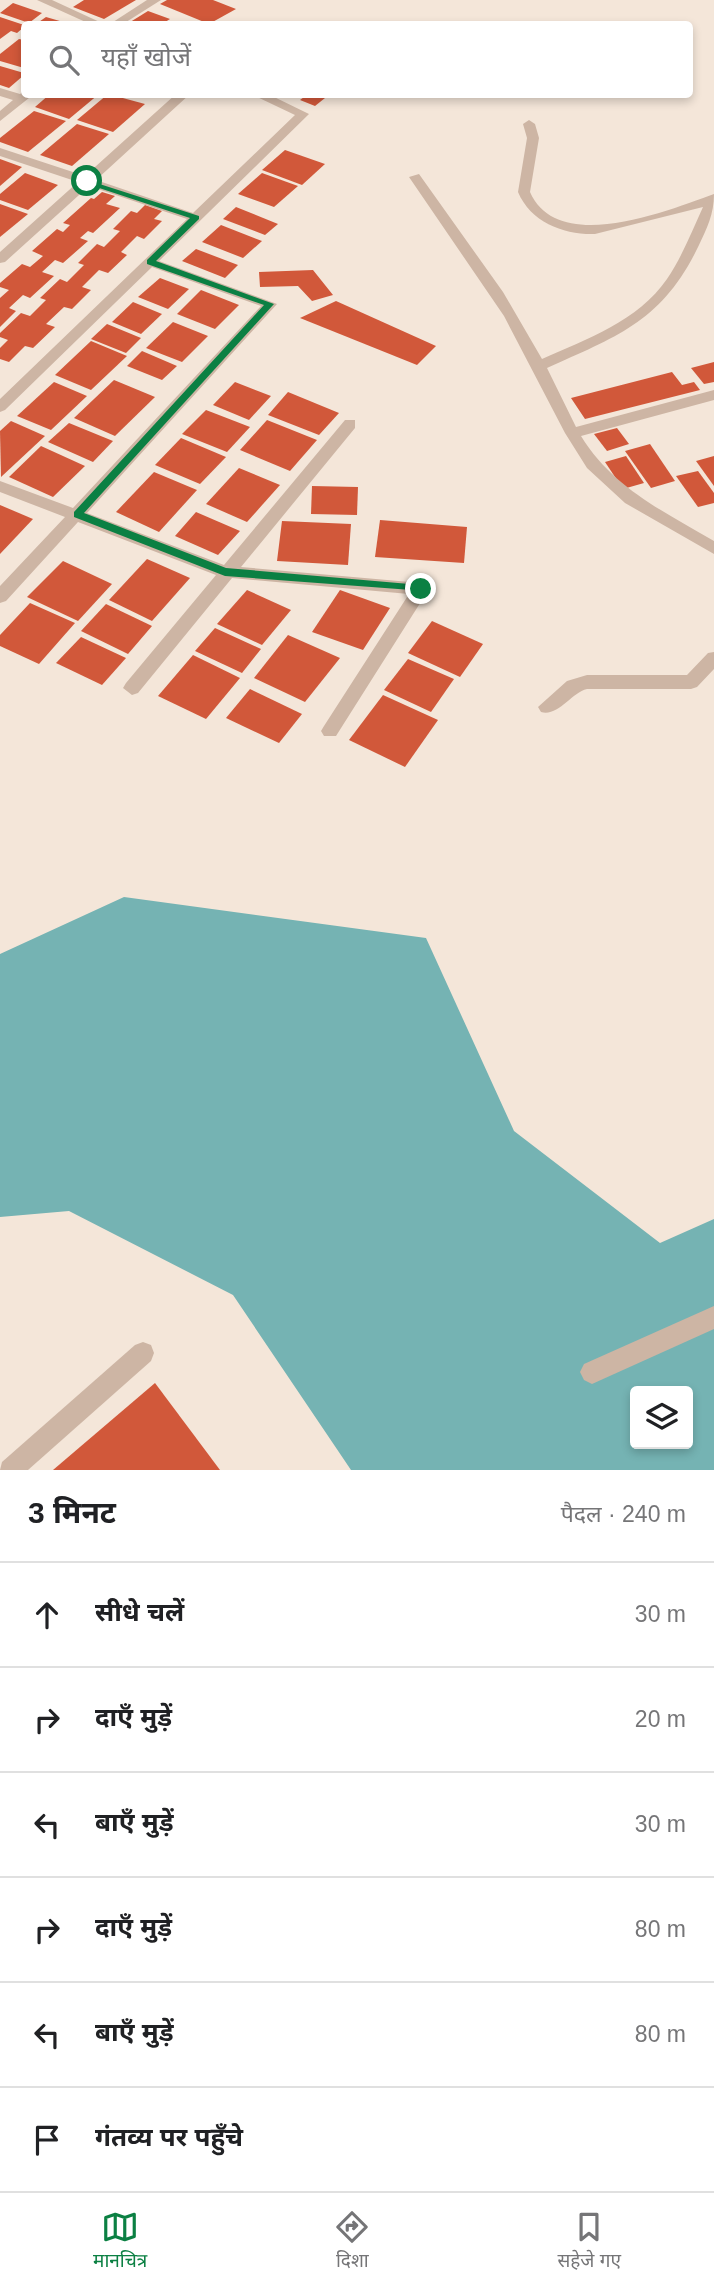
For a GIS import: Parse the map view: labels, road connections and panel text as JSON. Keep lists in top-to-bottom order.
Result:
{
  "page": {
    "search": "यहाँ खोजें",
    "heading": ["3 मिनट", "पैदल · 240 m"],
    "list": [
      ["सीधे चलें", "30 m"],
      ["दाएँ मुड़ें", "20 m"],
      ["बाएँ मुड़ें", "30 m"],
      ["दाएँ मुड़ें", "80 m"],
      ["बाएँ मुड़ें", "80 m"],
      "गंतव्य पर पहुँचे"
    ],
    "nav": ["मानचित्र", "दिशा", "सहेजे गए"]
  }
}
